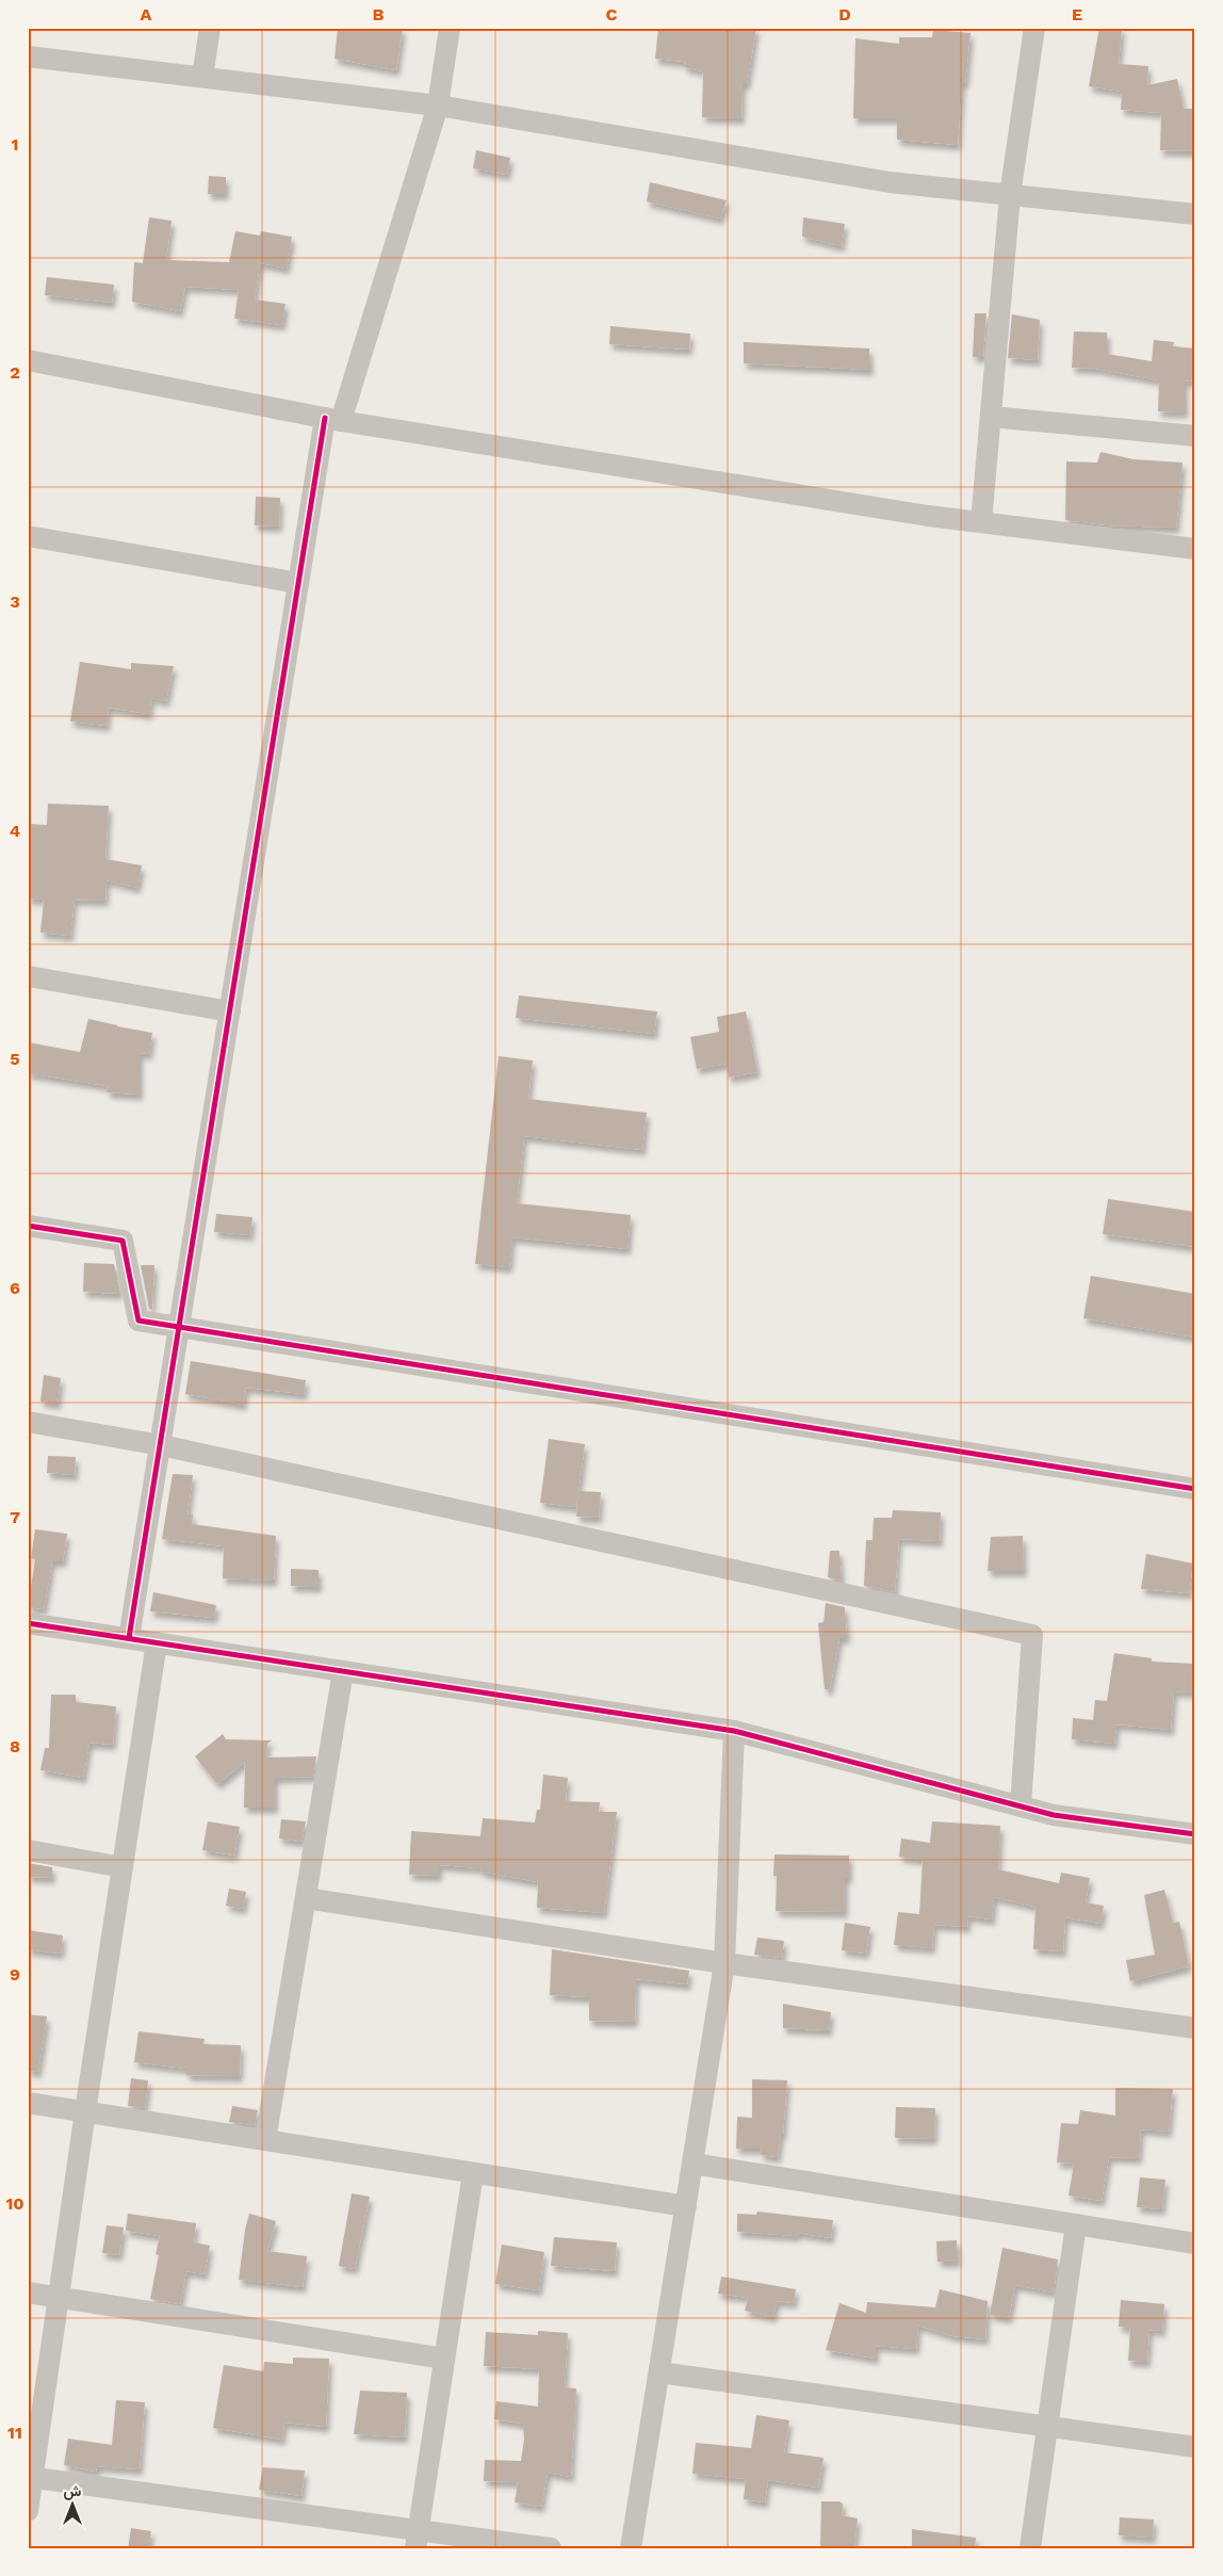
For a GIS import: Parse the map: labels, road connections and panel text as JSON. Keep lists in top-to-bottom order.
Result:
{
  "north": "top",
  "grid": {
    "columns": [
      "A",
      "B",
      "C",
      "D",
      "E"
    ],
    "rows": [
      "1",
      "2",
      "3",
      "4",
      "5",
      "6",
      "7",
      "8",
      "9",
      "10",
      "11"
    ]
  }
}
